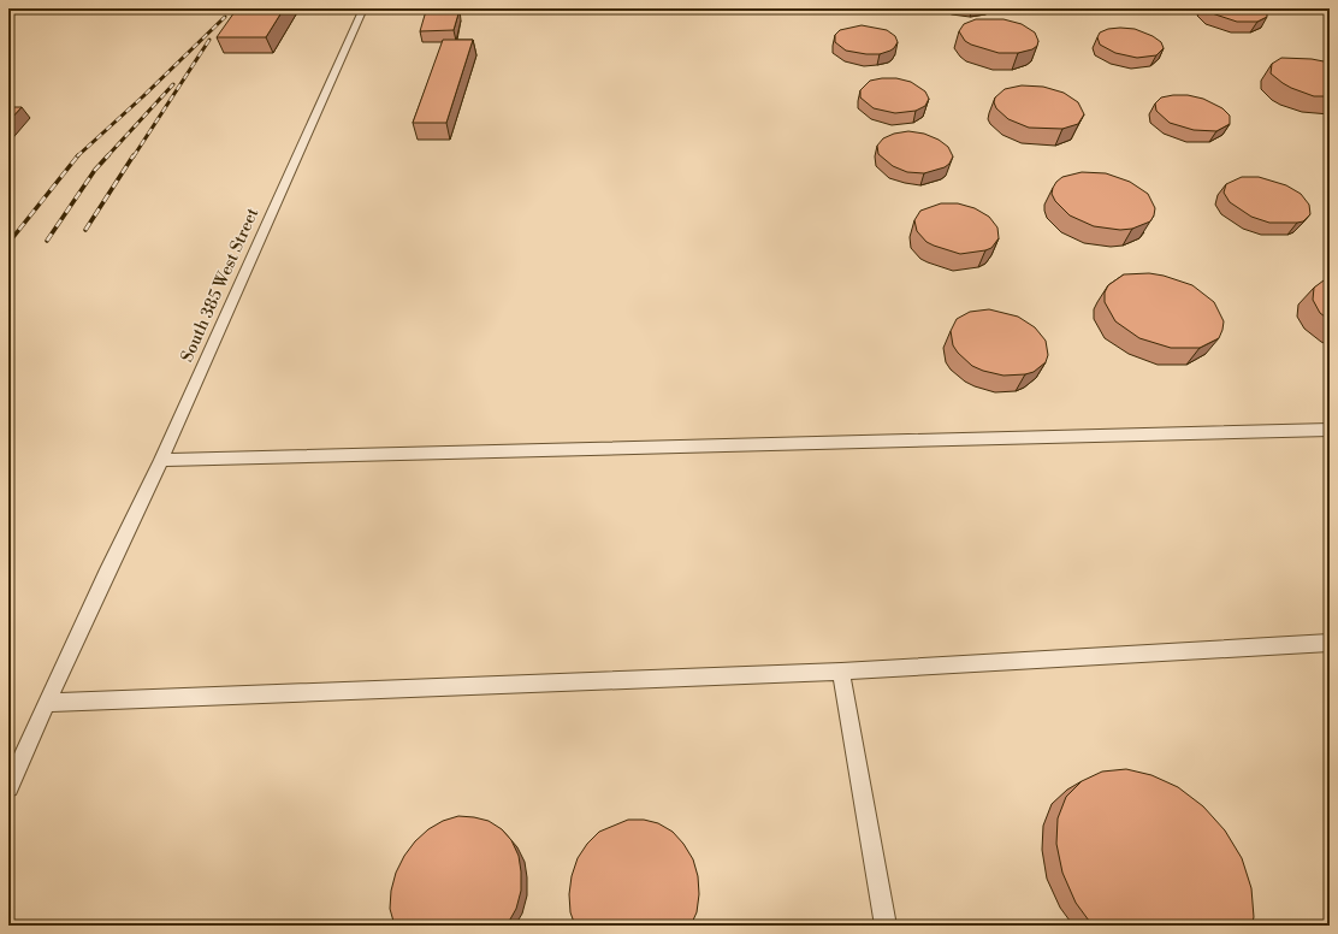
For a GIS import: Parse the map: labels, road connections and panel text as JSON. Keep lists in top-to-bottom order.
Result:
{
  "streets": {
    "lane": ["South 385 West Street"]
  }
}
